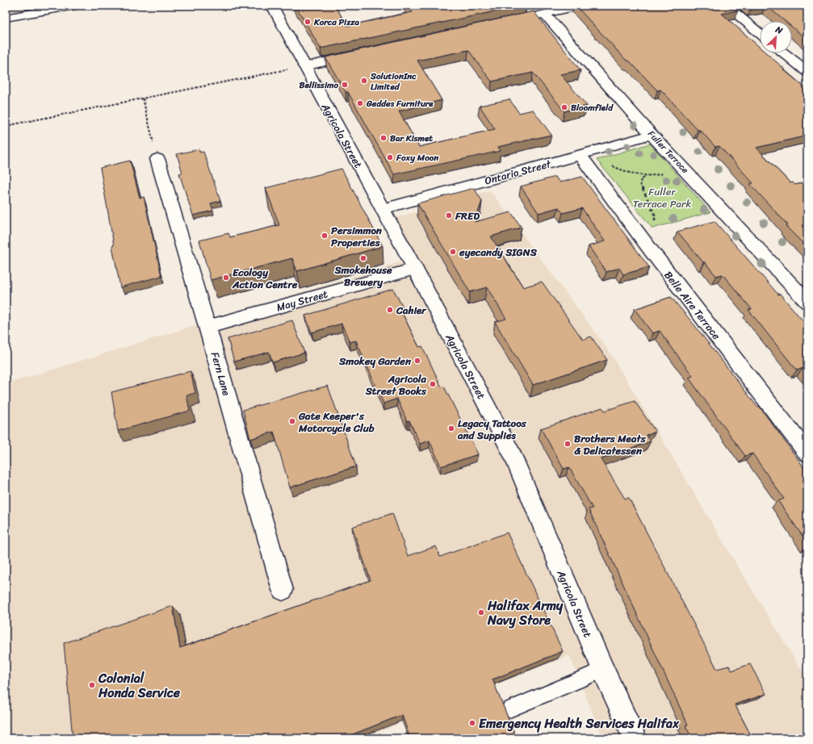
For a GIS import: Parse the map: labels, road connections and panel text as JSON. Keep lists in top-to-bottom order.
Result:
{
  "streets": {
    "street": [
      "Agricola Street",
      "Fuller Terrace",
      "Ontario Street",
      "May Street",
      "Belle Aire Terrace",
      "Fern Lane"
    ]
  },
  "crossings": [
    ["Agricola Street", "Ontario Street"],
    ["Agricola Street", "May Street"],
    ["Fuller Terrace", "Ontario Street"],
    ["Ontario Street", "Belle Aire Terrace"],
    ["May Street", "Fern Lane"]
  ],
  "parks": ["Fuller Terrace Park"],
  "places": [
    "Korca Pizza",
    "SolutionInc Limited",
    "Bellissimo",
    "Geddes Furniture",
    "Bloomfield",
    "Bar Kismet",
    "Foxy Moon",
    "FRED",
    "Persimmon Properties",
    "eyecandy SIGNS",
    "Smokehouse Brewery",
    "Ecology Action Centre",
    "Cahier",
    "Smokey Garden",
    "Agricola Street Books",
    "Gate Keeper's Motorcycle Club",
    "Legacy Tattoos and Supplies",
    "Brothers Meats & Delicatessen",
    "Halifax Army Navy Store",
    "Colonial Honda Service",
    "Emergency Health Services Halifax"
  ],
  "north": "top right"
}
